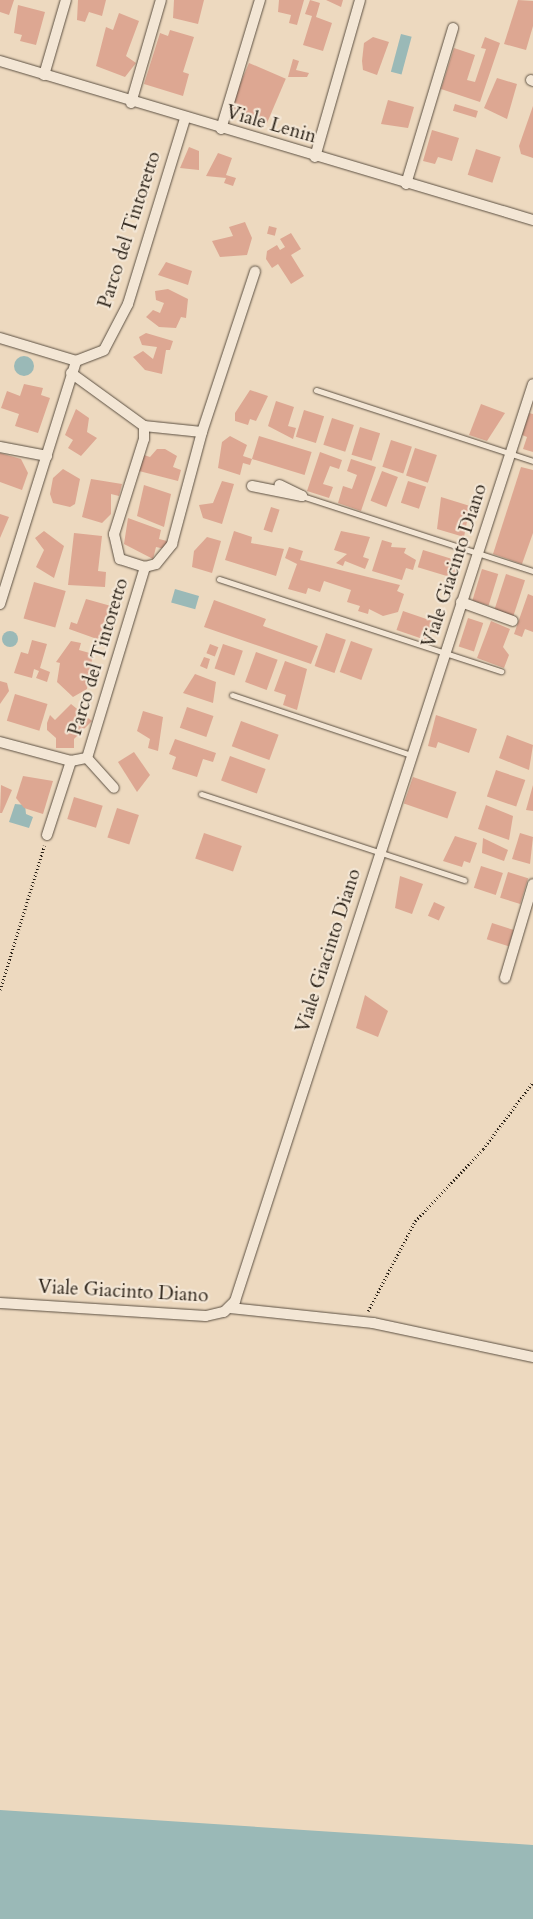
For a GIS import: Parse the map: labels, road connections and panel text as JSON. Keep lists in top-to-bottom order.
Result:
{
  "streets": {
    "street": ["Viale Lenin", "Parco del Tintoretto", "Viale Giacinto Diano"]
  },
  "crossings": [
    ["Viale Lenin", "Parco del Tintoretto"]
  ]
}
